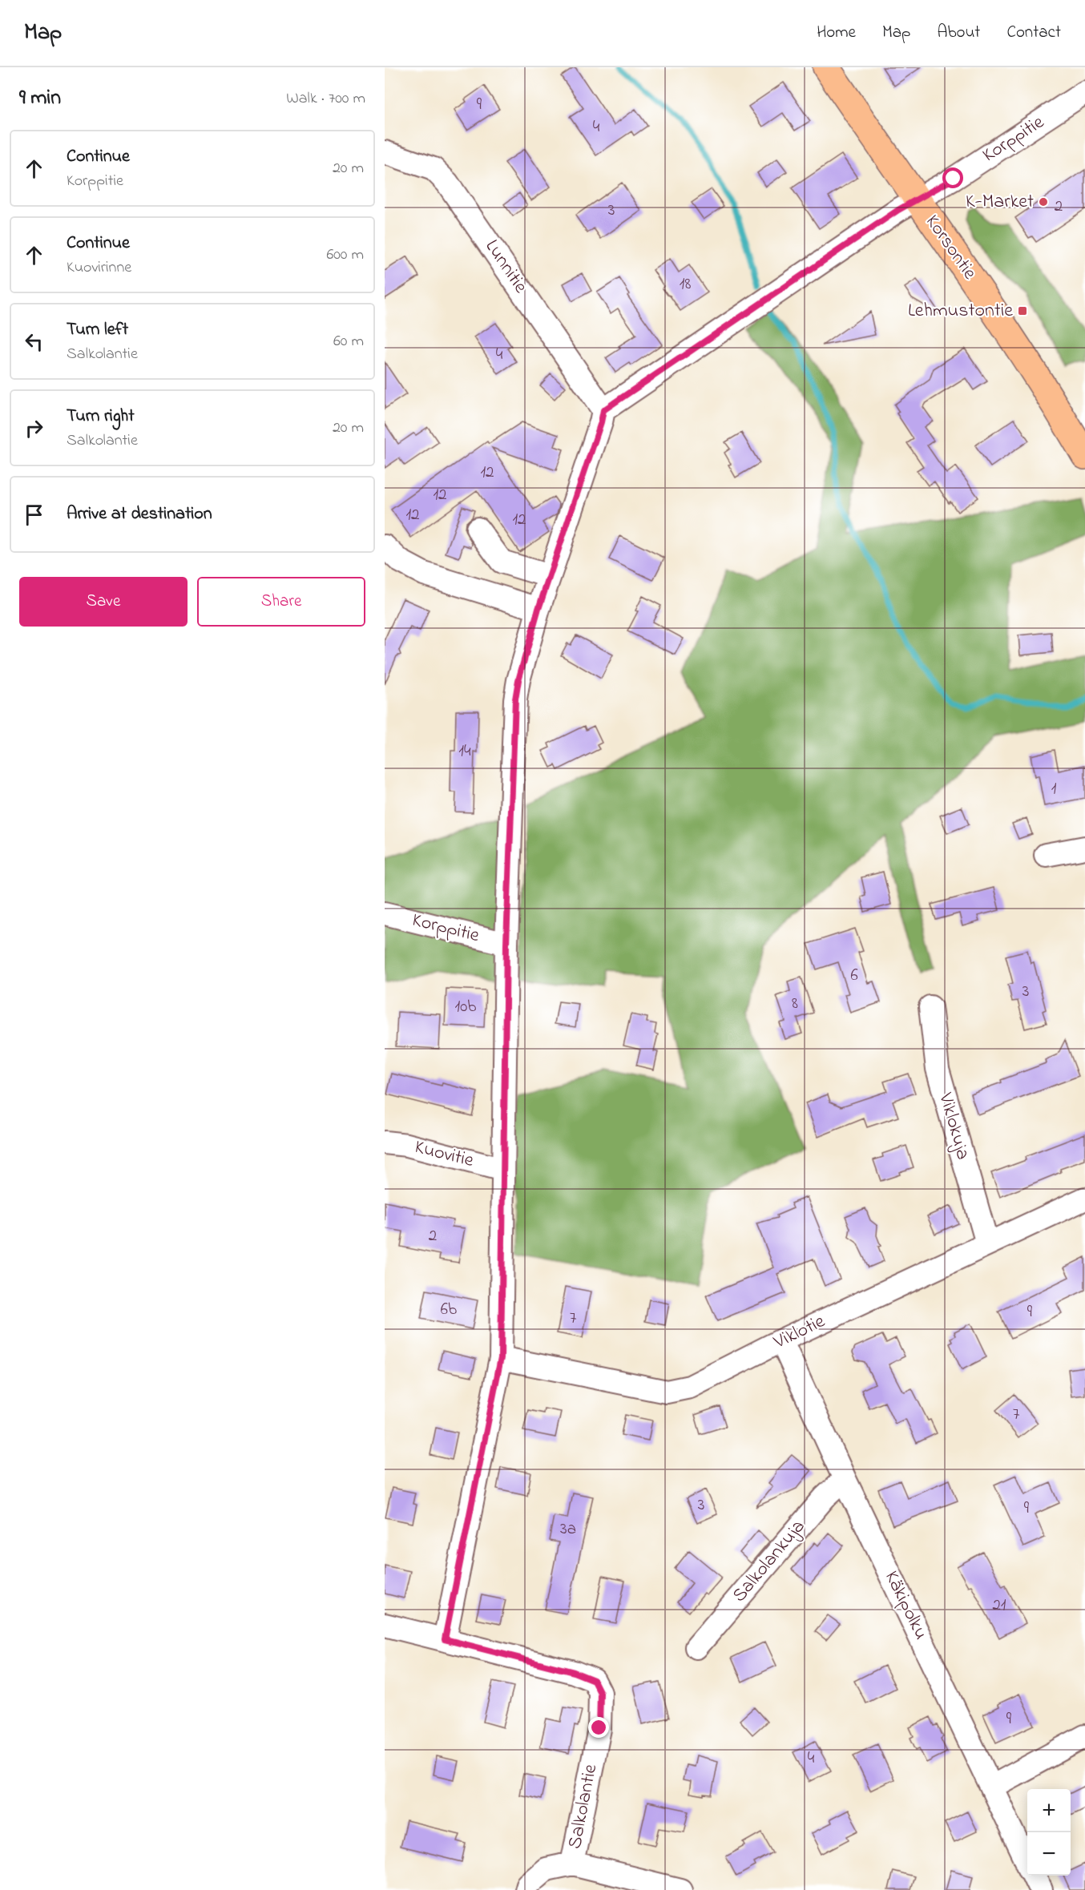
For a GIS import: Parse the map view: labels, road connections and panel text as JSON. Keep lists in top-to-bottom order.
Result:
{
  "streets": {
    "main road": ["Korsontie"],
    "street": [
      "Korppitie",
      "Lunnitie",
      "Viklokuja",
      "Kuovitie",
      "Viklotie",
      "Salkolankuja",
      "Käkipolku",
      "Salkolantie"
    ]
  },
  "crossings": [
    ["Korppitie", "Korsontie"],
    ["Korppitie", "Lunnitie"],
    ["Viklokuja", "Viklotie"],
    ["Viklotie", "Käkipolku"],
    ["Salkolankuja", "Käkipolku"]
  ],
  "places": {
    "other": ["K-Market"],
    "transit": ["Lehmustontie"]
  },
  "house_numbers": [
    "9",
    "4",
    "2",
    "3",
    "18",
    "4",
    "12",
    "12",
    "12",
    "12",
    "14",
    "1",
    "6",
    "3",
    "8",
    "10b",
    "2",
    "6b",
    "9",
    "7",
    "7",
    "3",
    "9",
    "3a",
    "21",
    "9",
    "4"
  ],
  "page": {
    "header": "Map",
    "nav": [
      "Home",
      "Map",
      "About",
      "Contact"
    ],
    "heading": ["9 min", "Walk · 700 m"],
    "list": [
      ["Continue", "Korppitie", "20 m"],
      ["Continue", "Kuovirinne", "600 m"],
      ["Turn left", "Salkolantie", "60 m"],
      ["Turn right", "Salkolantie", "20 m"],
      "Arrive at destination"
    ],
    "buttons": ["Save", "Share"],
    "map_buttons": ["+", "−"]
  }
}
